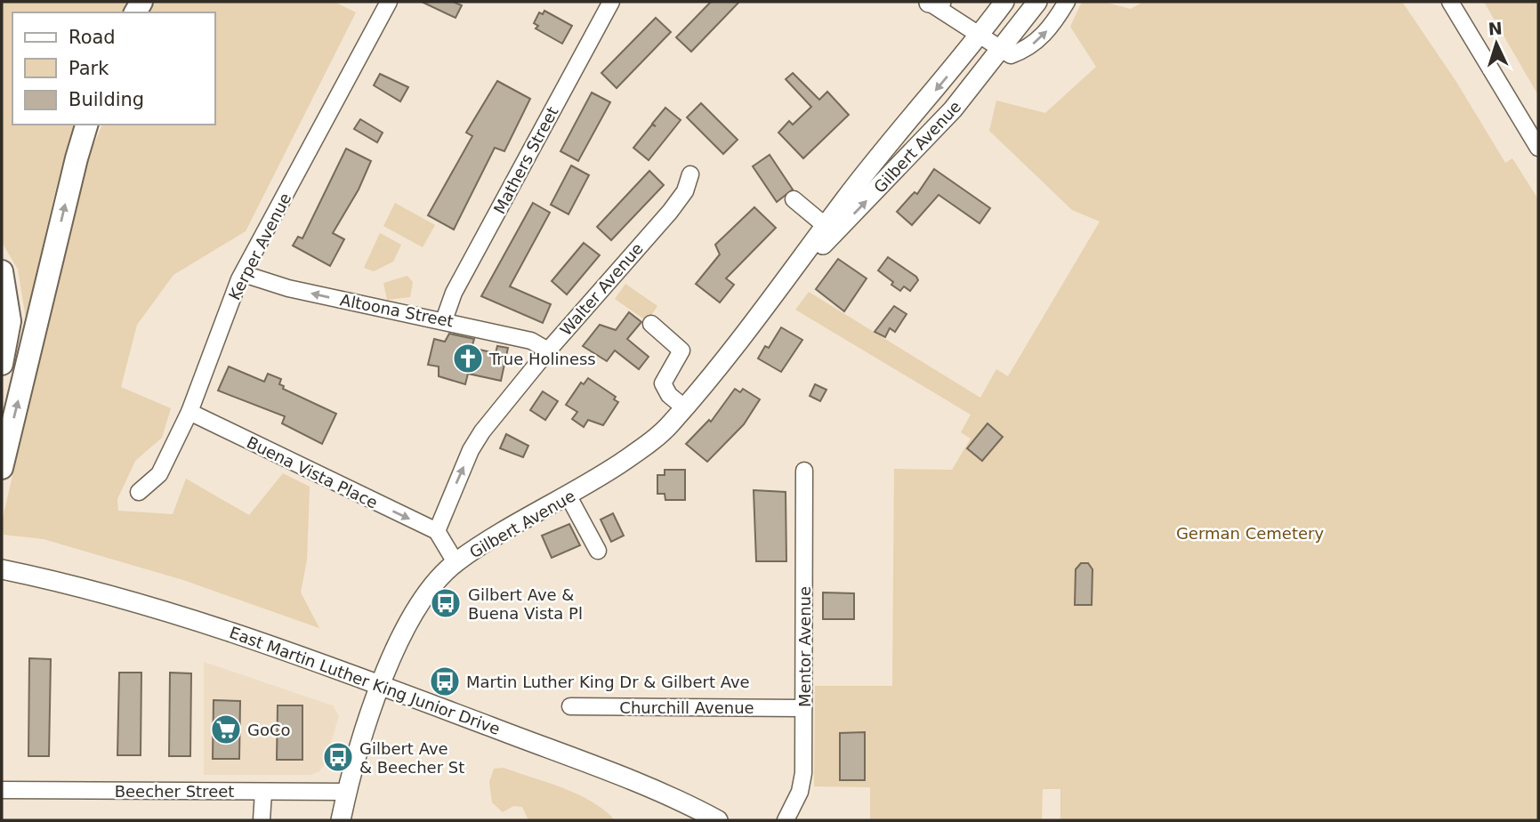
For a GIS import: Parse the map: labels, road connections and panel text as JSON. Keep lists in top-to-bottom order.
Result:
{
  "streets": {
    "main road": ["Gilbert Avenue", "East Martin Luther King Junior Drive"],
    "street": [
      "Mathers Street",
      "Kerper Avenue",
      "Walter Avenue",
      "Altoona Street",
      "Buena Vista Place",
      "Mentor Avenue",
      "Churchill Avenue",
      "Beecher Street"
    ]
  },
  "crossings": [
    ["Gilbert Avenue", "East Martin Luther King Junior Drive"],
    ["Gilbert Avenue", "Beecher Street"],
    ["Mathers Street", "Altoona Street"],
    ["Kerper Avenue", "Altoona Street"],
    ["Kerper Avenue", "Buena Vista Place"],
    ["Walter Avenue", "Altoona Street"],
    ["Walter Avenue", "Buena Vista Place"],
    ["Mentor Avenue", "Churchill Avenue"]
  ],
  "one_way": ["Walter Avenue", "Altoona Street", "Buena Vista Place"],
  "parks": ["German Cemetery"],
  "places": {
    "church": ["True Holiness"],
    "bus stop": ["Gilbert Ave & Buena Vista Pl", "Martin Luther King Dr & Gilbert Ave", "Gilbert Ave & Beecher St"],
    "supermarket": ["GoCo"]
  },
  "legend": ["Road", "Park", "Building"],
  "north": "top"
}
